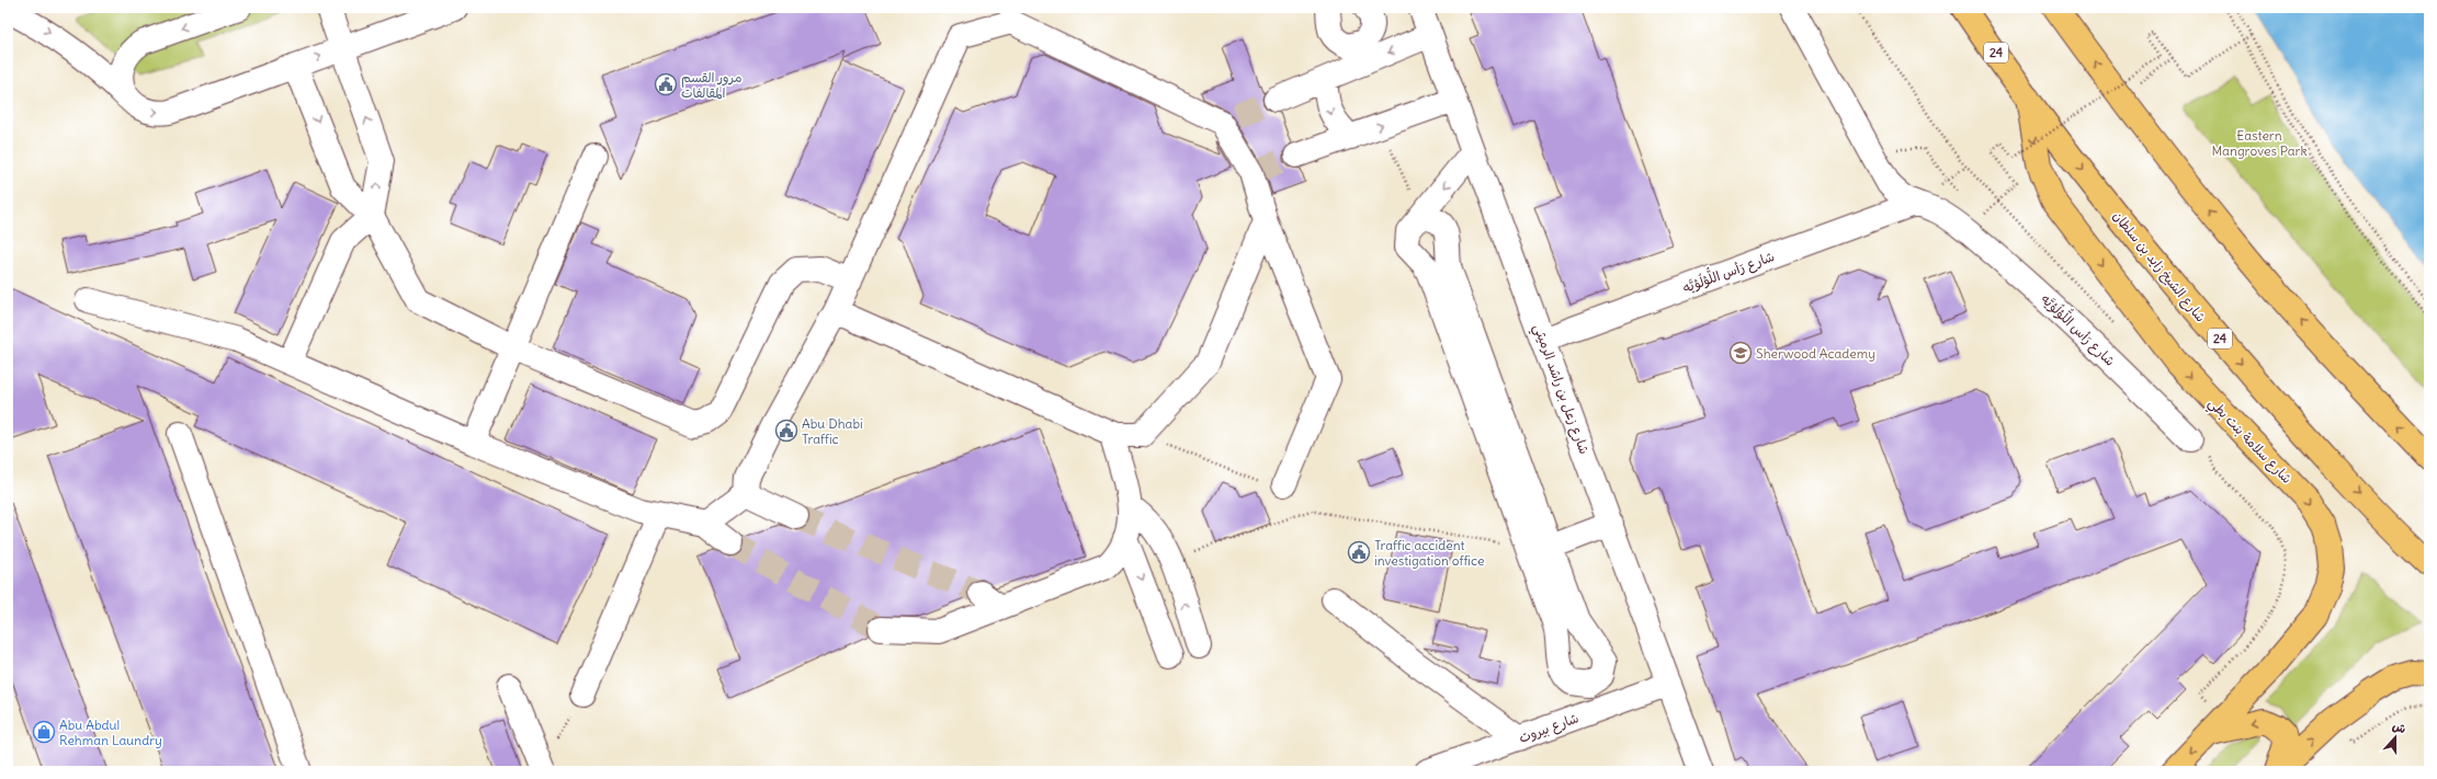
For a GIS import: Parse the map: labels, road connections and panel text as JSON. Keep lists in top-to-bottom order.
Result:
{
  "streets": {
    "main road": ["24", "شارع الشيخ زايد بن سلطان", "شارع سلامة بنت بطي"],
    "street": ["شارع رَأس اللُّؤلُؤيَّه", "شارع زعل بن راشد الرميثي", "شارع بيروت"]
  },
  "crossings": [
    ["شارع الشيخ زايد بن سلطان", "شارع سلامة بنت بطي"],
    ["شارع رَأس اللُّؤلُؤيَّه", "شارع زعل بن راشد الرميثي"],
    ["شارع زعل بن راشد الرميثي", "شارع بيروت"]
  ],
  "one_way": ["شارع سلامة بنت بطي"],
  "parks": ["Eastern Mangroves Park"],
  "places": {
    "public building": ["مرور القسم المقالفات", "Abu Dhabi Traffic", "Traffic accident investigation office"],
    "school or university": ["Sherwood Academy"],
    "shop": ["Abu Abdul Rehman Laundry"]
  },
  "north": "top"
}
